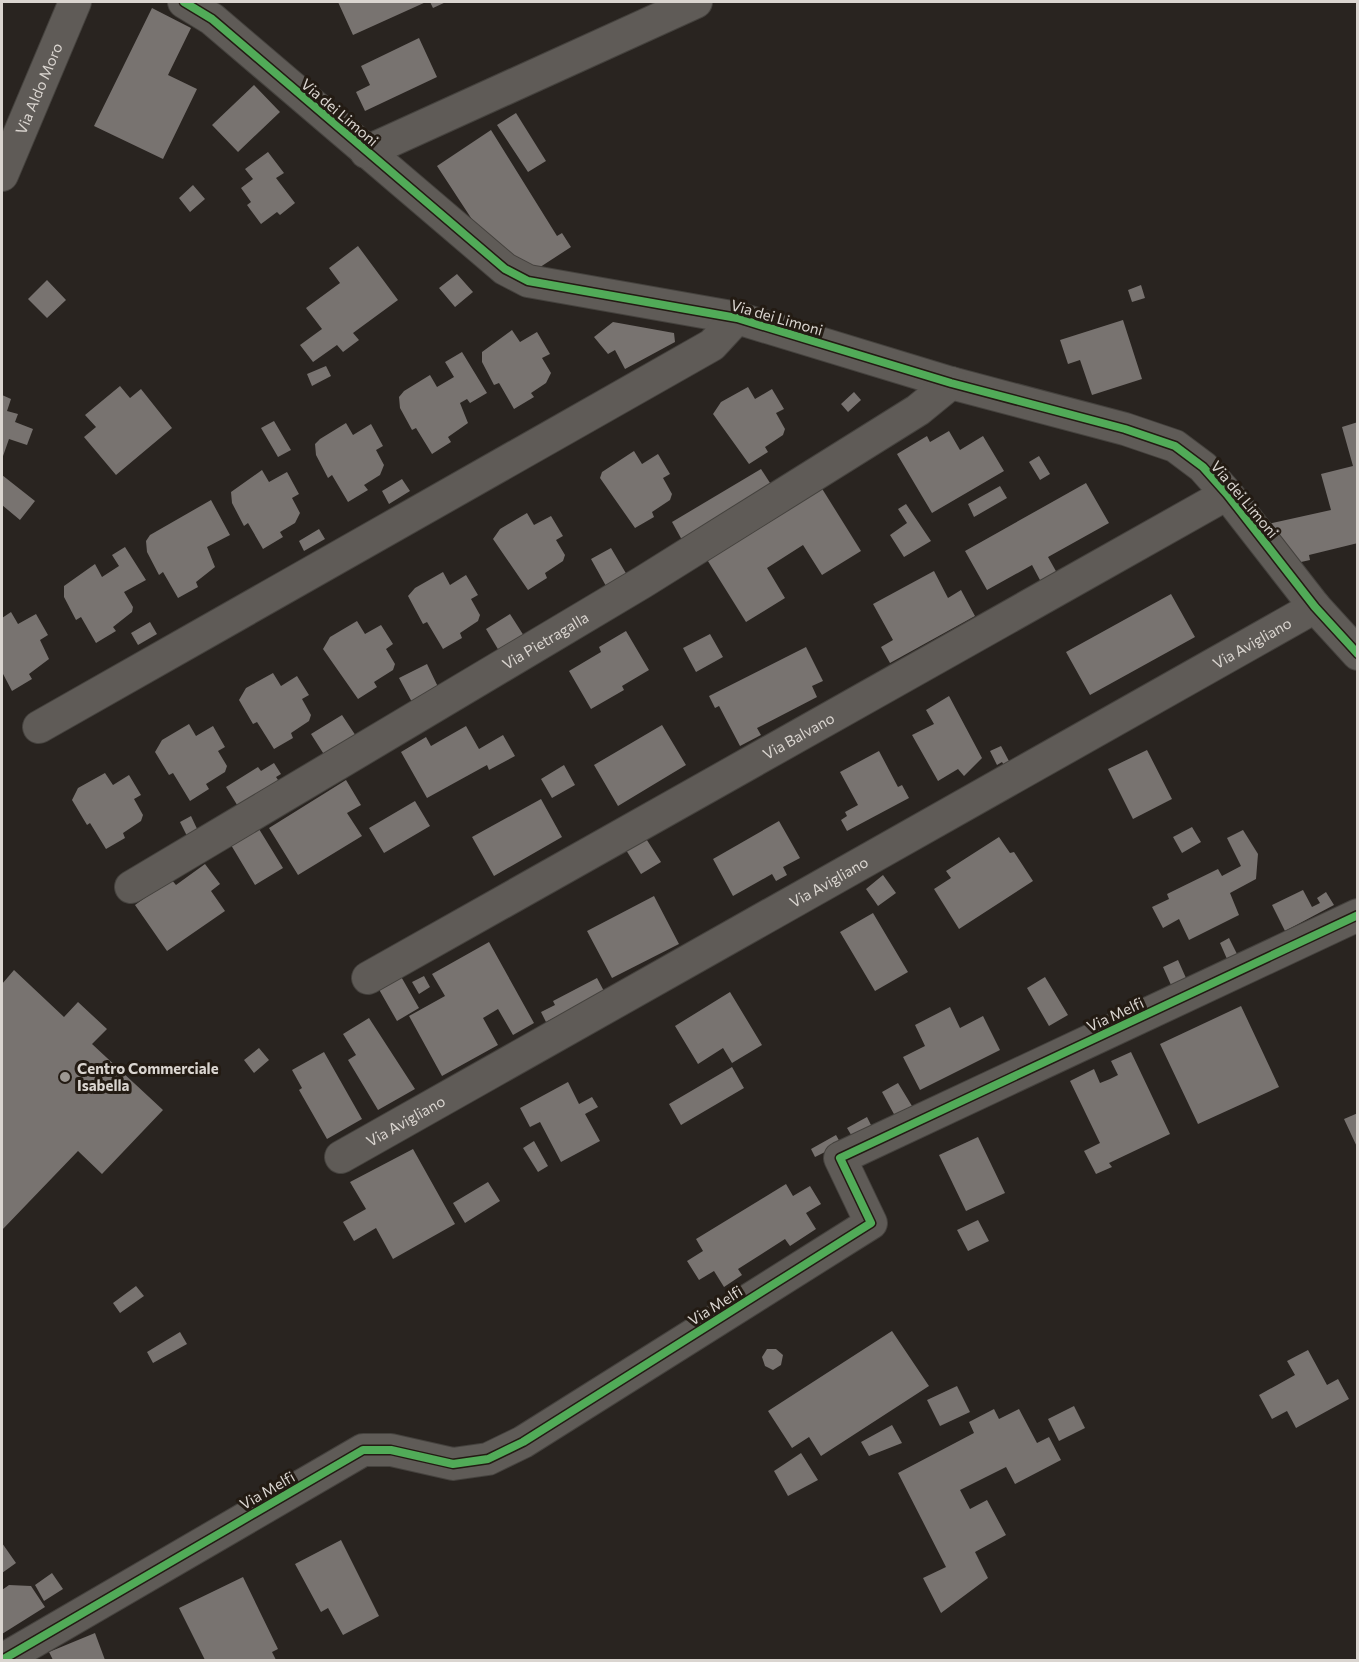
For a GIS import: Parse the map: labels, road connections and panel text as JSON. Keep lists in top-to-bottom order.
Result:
{
  "streets": {
    "street": [
      "Via Aldo Moro",
      "Via dei Limoni",
      "Via Pietragalla",
      "Via Avigliano",
      "Via Balvano",
      "Via Melfi"
    ]
  },
  "crossings": [
    ["Via dei Limoni", "Via Pietragalla"],
    ["Via dei Limoni", "Via Avigliano"],
    ["Via dei Limoni", "Via Balvano"]
  ],
  "places": ["Centro Commerciale Isabella"]
}
